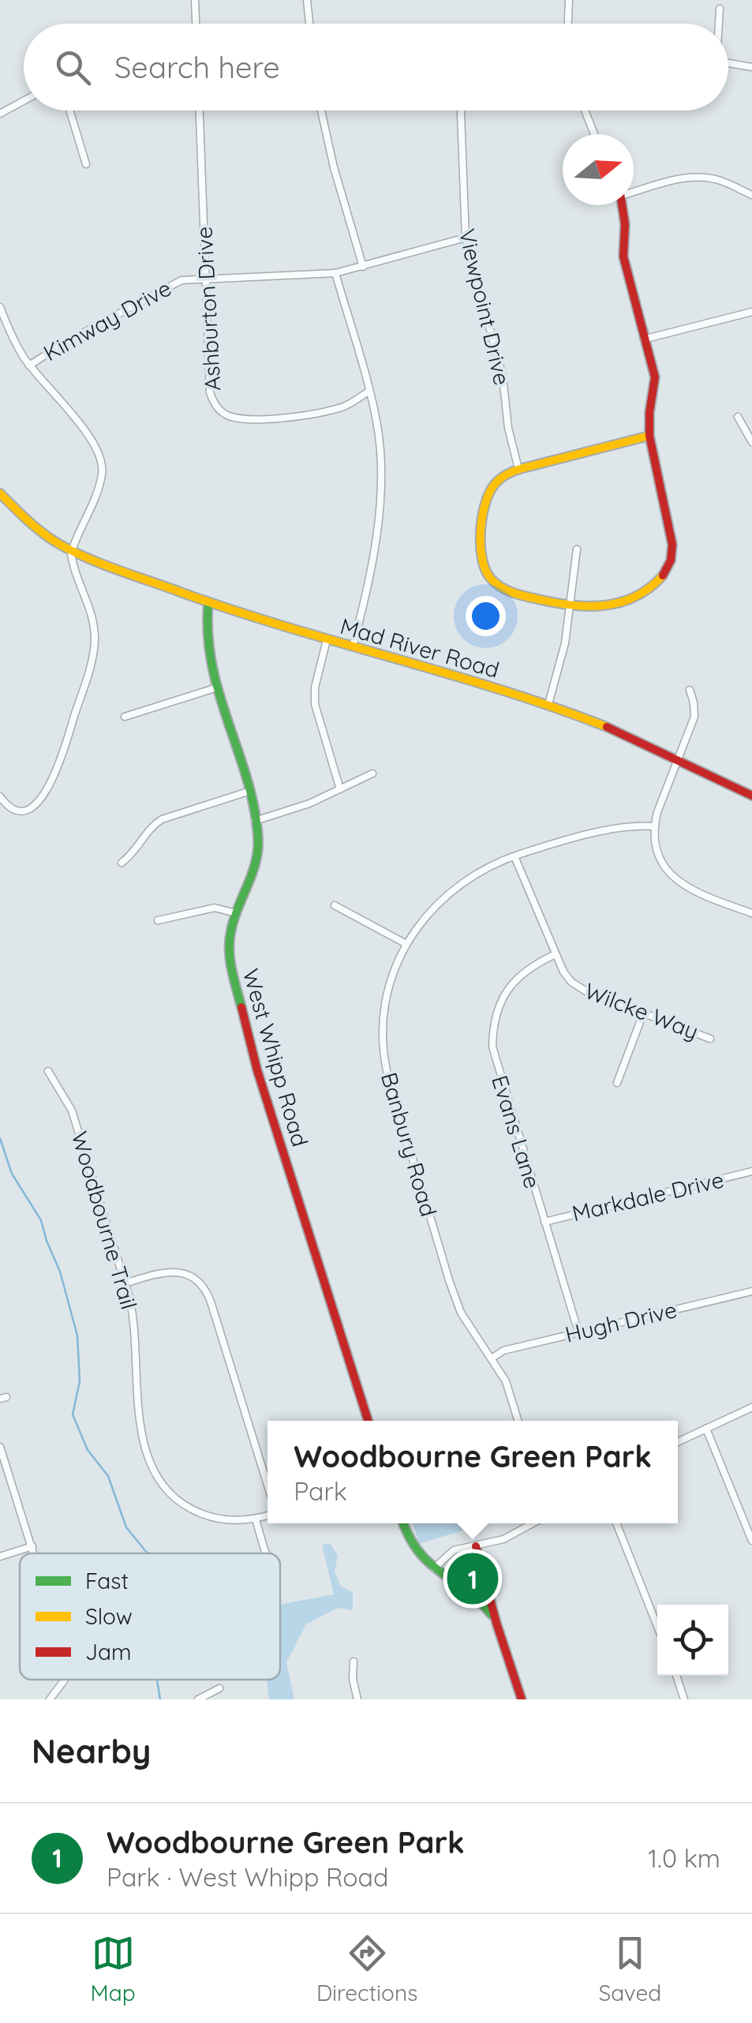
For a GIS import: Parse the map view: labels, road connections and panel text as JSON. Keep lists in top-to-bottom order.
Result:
{
  "streets": {
    "street": [
      "Viewpoint Drive",
      "Ashburton Drive",
      "Kimway Drive",
      "Mad River Road",
      "Wilcke Way",
      "West Whipp Road",
      "Evans Lane",
      "Banbury Road",
      "Markdale Drive",
      "Woodbourne Trail",
      "Hugh Drive"
    ]
  },
  "crossings": [
    ["Viewpoint Drive", "Kimway Drive"],
    ["Ashburton Drive", "Kimway Drive"],
    ["Mad River Road", "West Whipp Road"],
    ["Wilcke Way", "Evans Lane"],
    ["Wilcke Way", "Banbury Road"],
    ["Evans Lane", "Markdale Drive"],
    ["Evans Lane", "Hugh Drive"],
    ["Banbury Road", "Hugh Drive"]
  ],
  "legend": ["Fast", "Slow", "Jam"],
  "north": "right",
  "page": {
    "search": "Search here",
    "popup": ["Woodbourne Green Park", "Park"],
    "pins": "1",
    "heading": "Nearby",
    "list": [
      {
        "mark": "1",
        "name": "Woodbourne Green Park",
        "note": "Park · West Whipp Road",
        "value": "1.0 km"
      }
    ],
    "nav": ["Map", "Directions", "Saved"]
  }
}
